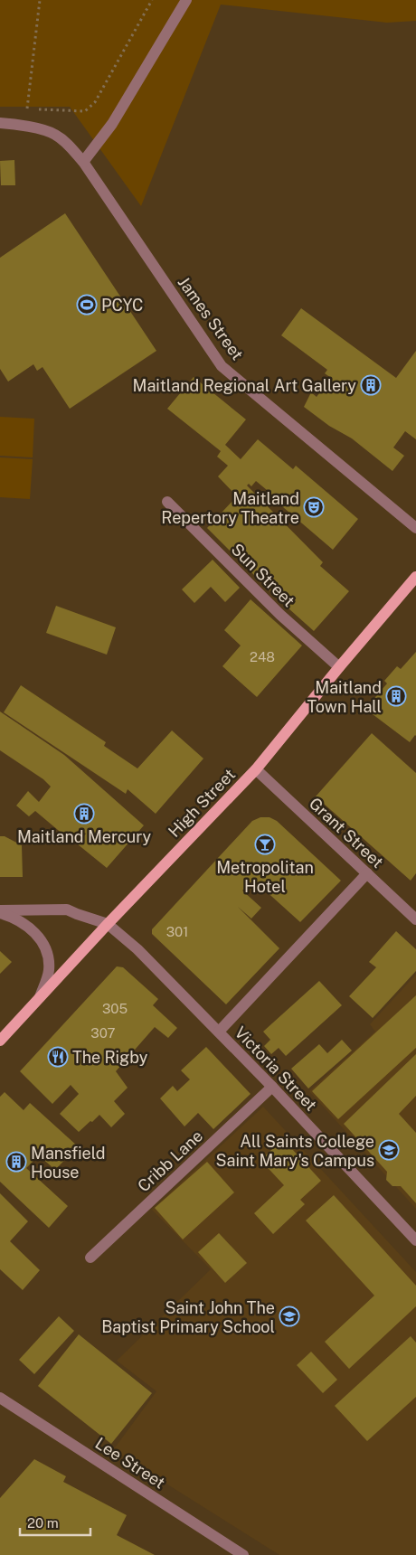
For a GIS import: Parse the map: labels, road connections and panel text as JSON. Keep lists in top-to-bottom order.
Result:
{
  "streets": {
    "main road": ["High Street"],
    "street": [
      "James Street",
      "Sun Street",
      "Grant Street",
      "Victoria Street",
      "Cribb Lane",
      "Lee Street"
    ]
  },
  "crossings": [
    ["Sun Street", "High Street"],
    ["High Street", "Grant Street"],
    ["High Street", "Victoria Street"],
    ["Victoria Street", "Cribb Lane"]
  ],
  "places": {
    "sports": ["PCYC"],
    "building": [
      "Maitland Regional Art Gallery",
      "Maitland Town Hall",
      "Maitland Mercury",
      "Mansfield House"
    ],
    "theatre": ["Maitland Repertory Theatre"],
    "bar": ["Metropolitan Hotel"],
    "restaurant": ["The Rigby"],
    "school or university": ["All Saints College Saint Mary's Campus", "Saint John The Baptist Primary School"]
  },
  "house_numbers": [
    "248",
    "301",
    "305",
    "307"
  ],
  "scale_bar": "20 m"
}
